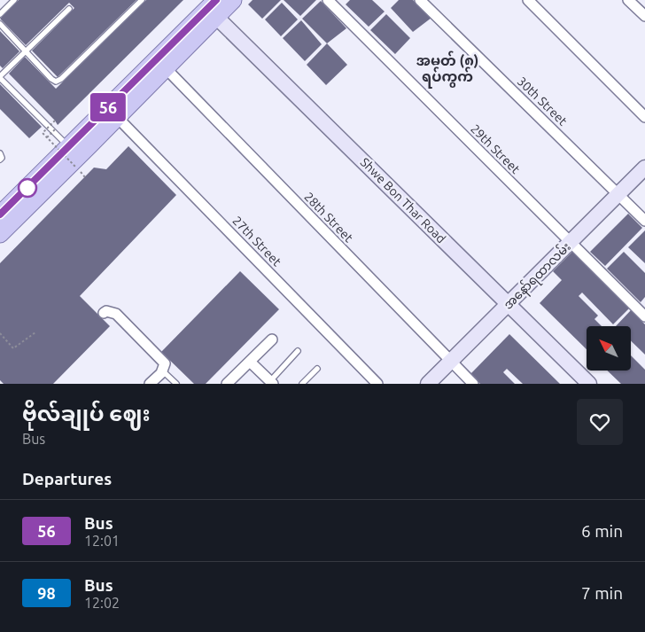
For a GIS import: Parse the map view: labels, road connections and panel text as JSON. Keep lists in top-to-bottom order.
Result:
{
  "streets": {
    "main road": ["Shwe Bon Thar Road", "အနော်ရထာလမ်း"],
    "street": [
      "30th Street",
      "29th Street",
      "28th Street",
      "27th Street"
    ]
  },
  "crossings": [
    ["30th Street", "အနော်ရထာလမ်း"],
    ["29th Street", "အနော်ရထာလမ်း"],
    ["Shwe Bon Thar Road", "အနော်ရထာလမ်း"],
    ["28th Street", "အနော်ရထာလမ်း"]
  ],
  "districts": ["အမှတ် (၈) ရပ်ကွက်"],
  "lines": ["bus line 56"],
  "north": "top left",
  "page": {
    "on_map": "56",
    "heading": [
      ["ဗိုလ်ချုပ် ဈေး", "Bus"],
      "Departures"
    ],
    "list": [
      {
        "mark": "56",
        "name": "Bus",
        "note": "12:01",
        "value": "6 min"
      },
      {
        "mark": "98",
        "name": "Bus",
        "note": "12:02",
        "value": "7 min"
      }
    ]
  }
}
